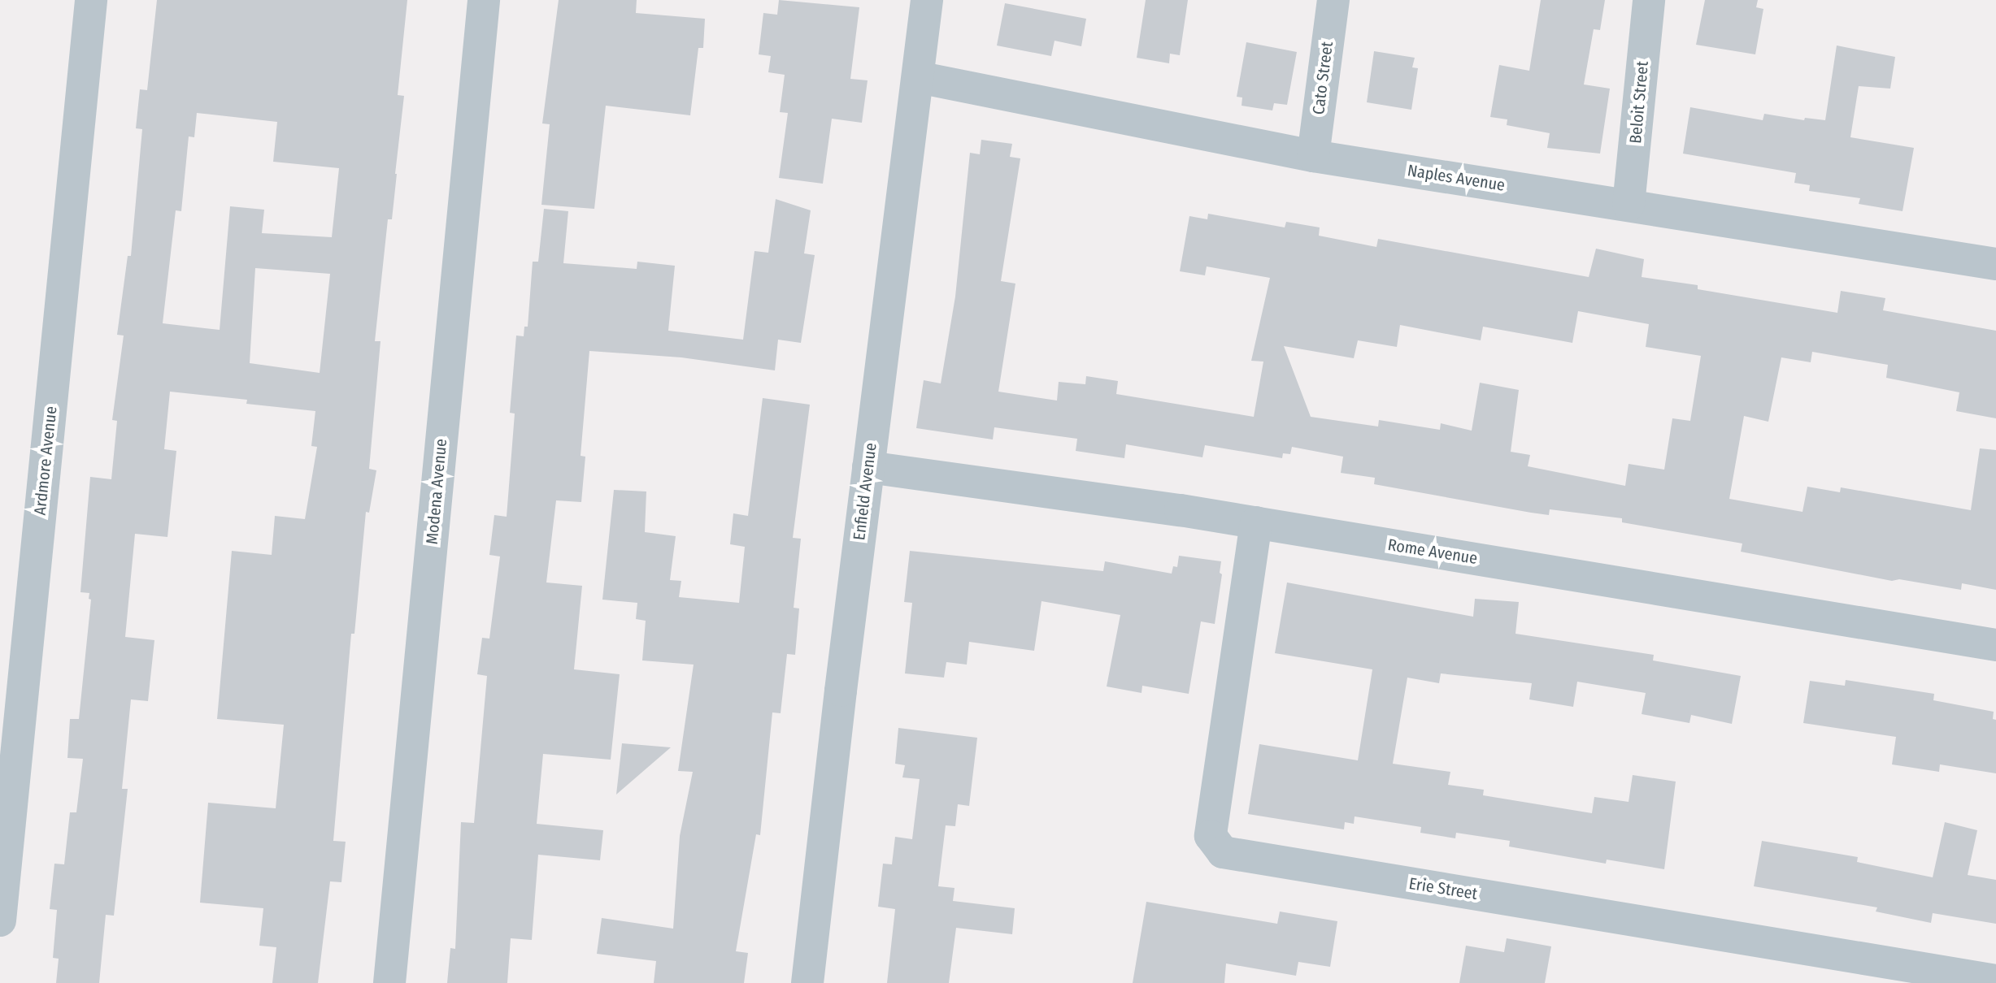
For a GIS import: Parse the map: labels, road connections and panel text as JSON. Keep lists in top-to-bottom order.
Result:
{
  "streets": {
    "street": [
      "Cato Street",
      "Beloit Street",
      "Naples Avenue",
      "Ardmore Avenue",
      "Modena Avenue",
      "Enfield Avenue",
      "Rome Avenue",
      "Erie Street"
    ]
  },
  "crossings": [
    ["Cato Street", "Naples Avenue"],
    ["Beloit Street", "Naples Avenue"],
    ["Naples Avenue", "Enfield Avenue"],
    ["Enfield Avenue", "Rome Avenue"],
    ["Rome Avenue", "Erie Street"]
  ]
}
